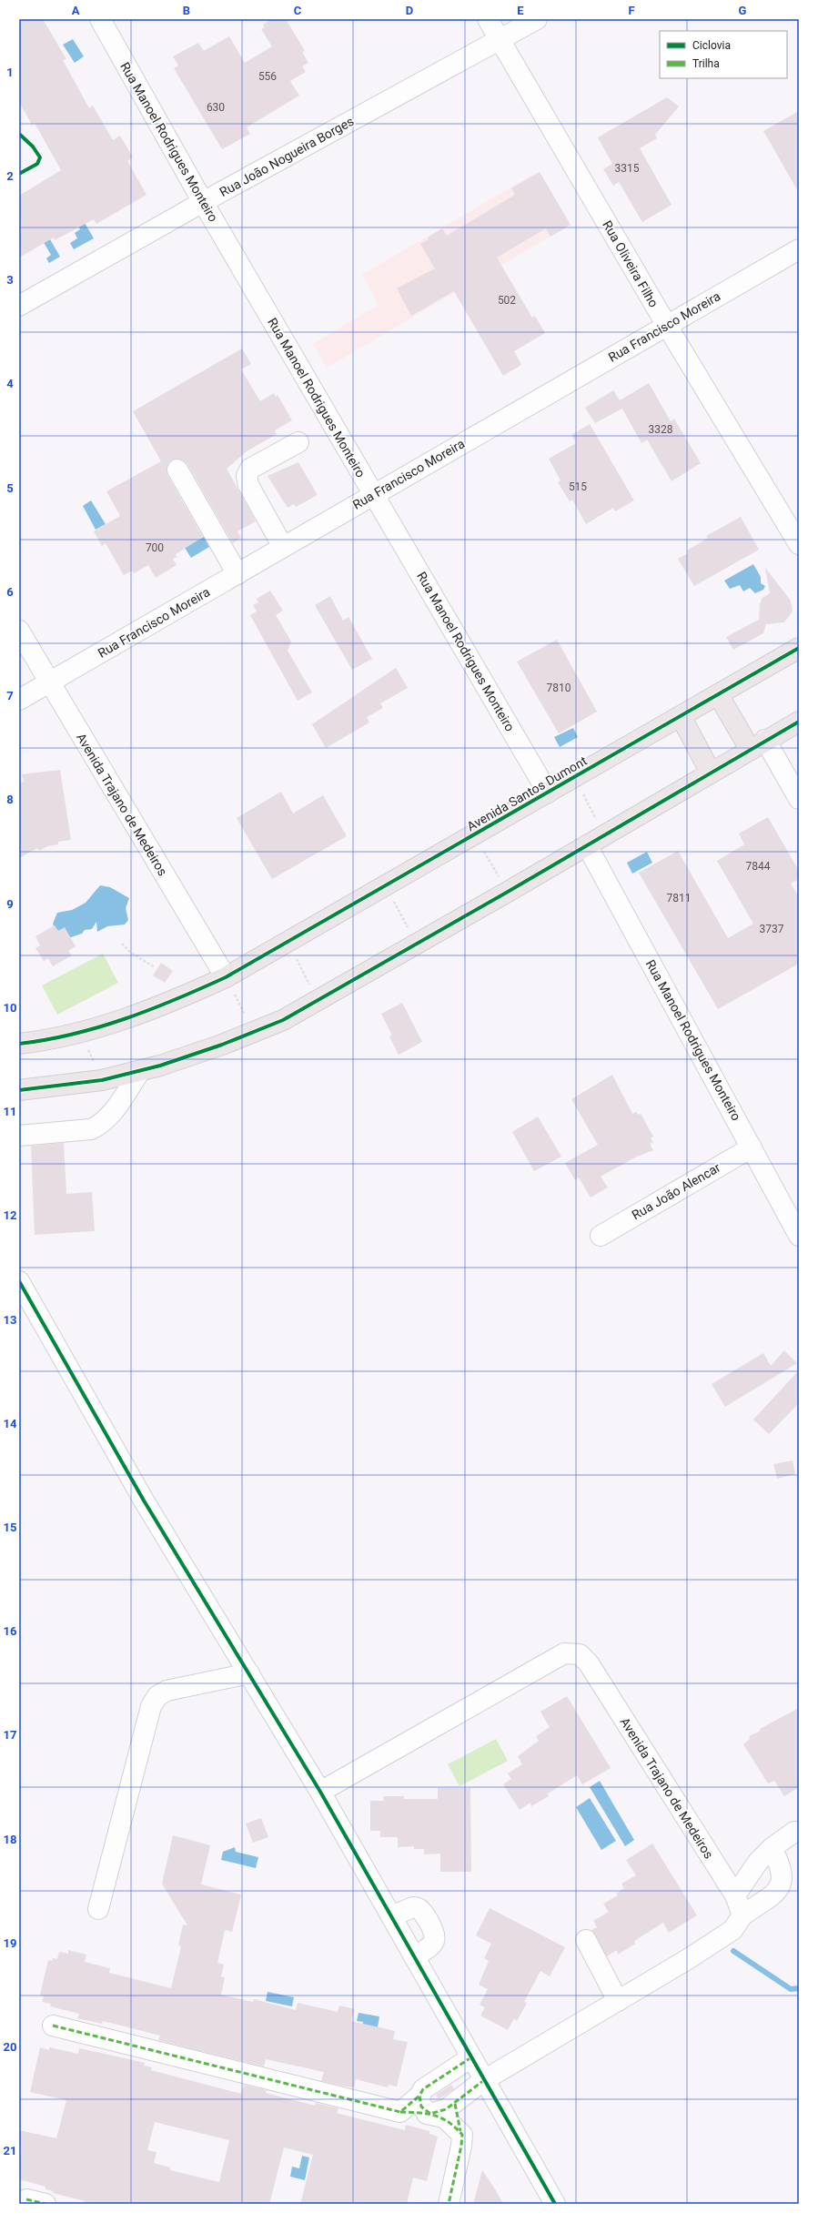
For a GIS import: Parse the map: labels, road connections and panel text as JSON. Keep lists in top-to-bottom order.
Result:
{
  "streets": {
    "main road": ["Avenida Santos Dumont"],
    "street": [
      "Rua Manoel Rodrigues Monteiro",
      "Rua João Nogueira Borges",
      "Rua Oliveira Filho",
      "Rua Francisco Moreira",
      "Avenida Trajano de Medeiros",
      "Rua João Alencar"
    ]
  },
  "crossings": [
    ["Rua Manoel Rodrigues Monteiro", "Rua João Nogueira Borges"],
    ["Rua Manoel Rodrigues Monteiro", "Rua Francisco Moreira"],
    ["Rua Manoel Rodrigues Monteiro", "Avenida Santos Dumont"],
    ["Rua Manoel Rodrigues Monteiro", "Rua João Alencar"],
    ["Rua João Nogueira Borges", "Rua Oliveira Filho"],
    ["Rua Oliveira Filho", "Rua Francisco Moreira"],
    ["Rua Francisco Moreira", "Avenida Trajano de Medeiros"],
    ["Avenida Santos Dumont", "Avenida Trajano de Medeiros"]
  ],
  "house_numbers": [
    "556",
    "630",
    "3315",
    "502",
    "3328",
    "515",
    "700",
    "7810",
    "7844",
    "7811",
    "3737"
  ],
  "legend": ["Ciclovia", "Trilha"],
  "grid": {
    "columns": [
      "A",
      "B",
      "C",
      "D",
      "E",
      "F",
      "G"
    ],
    "rows": [
      "1",
      "2",
      "3",
      "4",
      "5",
      "6",
      "7",
      "8",
      "9",
      "10",
      "11",
      "12",
      "13",
      "14",
      "15",
      "16",
      "17",
      "18",
      "19",
      "20",
      "21"
    ]
  }
}
